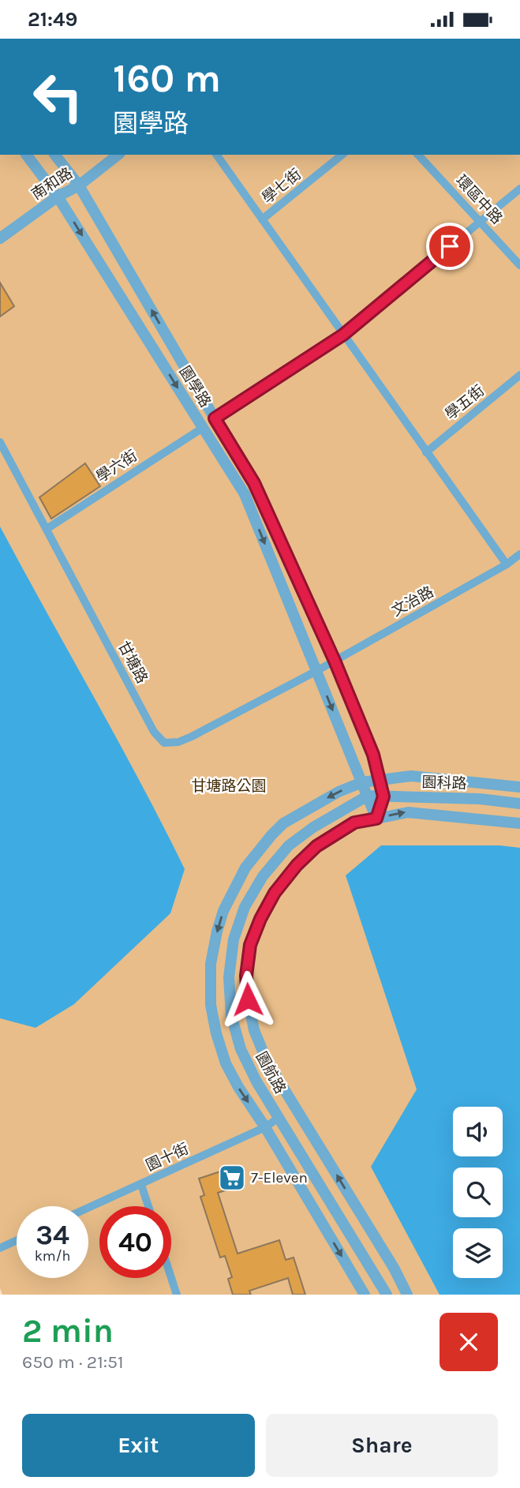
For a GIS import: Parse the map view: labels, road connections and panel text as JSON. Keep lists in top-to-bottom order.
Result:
{
  "streets": {
    "street": [
      "南和路",
      "學七街",
      "環區中路",
      "園學路",
      "學五街",
      "學六街",
      "文治路",
      "甘塘路",
      "園科路",
      "園航路",
      "園十街"
    ]
  },
  "crossings": [
    ["南和路", "園學路"],
    ["園學路", "學六街"],
    ["園學路", "文治路"],
    ["園學路", "甘塘路"],
    ["園學路", "園科路"],
    ["園學路", "園航路"],
    ["學六街", "甘塘路"],
    ["文治路", "甘塘路"],
    ["園科路", "園航路"],
    ["園航路", "園十街"]
  ],
  "parks": ["甘塘路公園"],
  "places": {
    "supermarket": ["7-Eleven"]
  },
  "page": {
    "status": "21:49",
    "turn": ["160 m", "園學路"],
    "speed": "34 km/h",
    "limit": "40",
    "heading": ["2 min", "650 m · 21:51"],
    "buttons": ["Exit", "Share"]
  }
}
